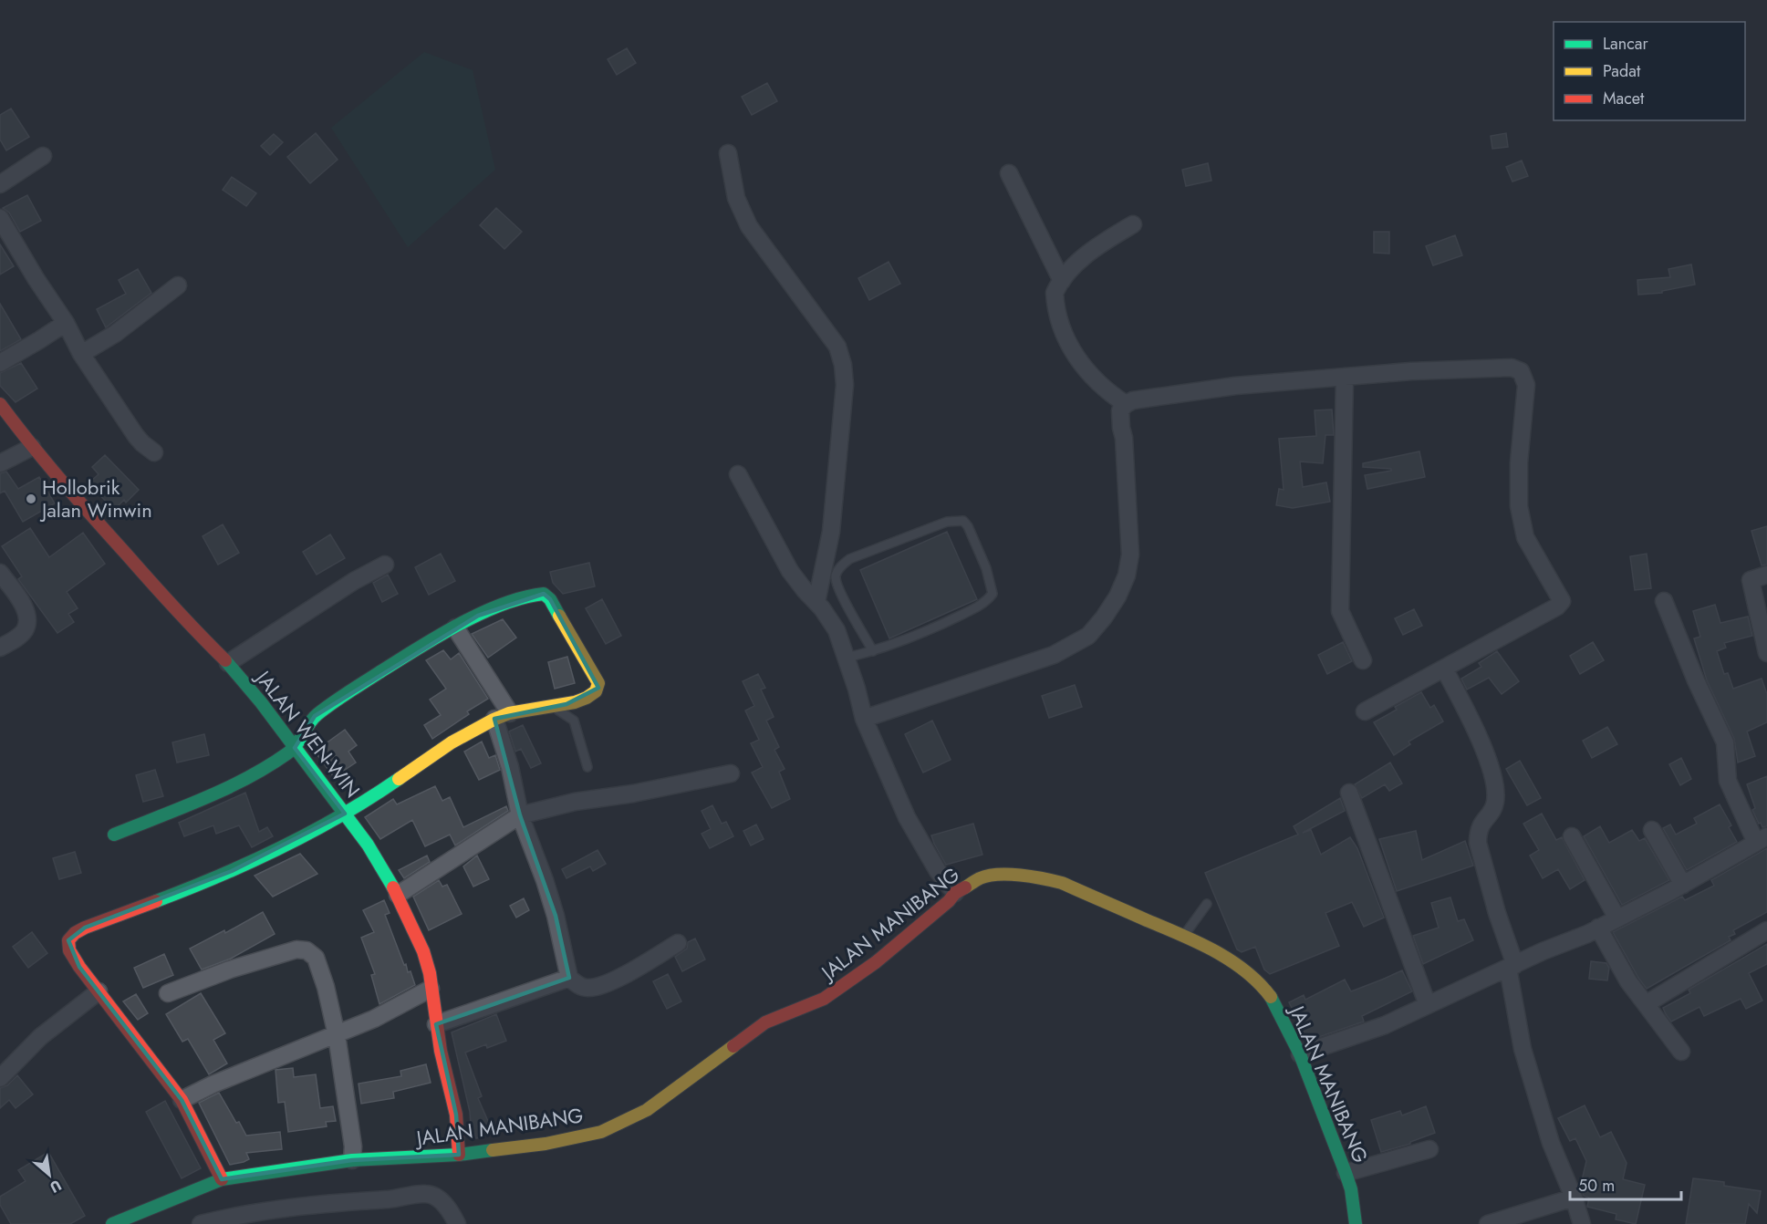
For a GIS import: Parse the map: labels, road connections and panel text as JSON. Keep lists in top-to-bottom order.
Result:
{
  "streets": {
    "street": ["JALAN WEN-WIN", "JALAN MANIBANG"]
  },
  "crossings": [
    ["JALAN WEN-WIN", "JALAN MANIBANG"]
  ],
  "places": ["Hollobrik Jalan Winwin"],
  "legend": ["Lancar", "Padat", "Macet"],
  "scale_bar": "50 m",
  "north": "bottom right"
}
